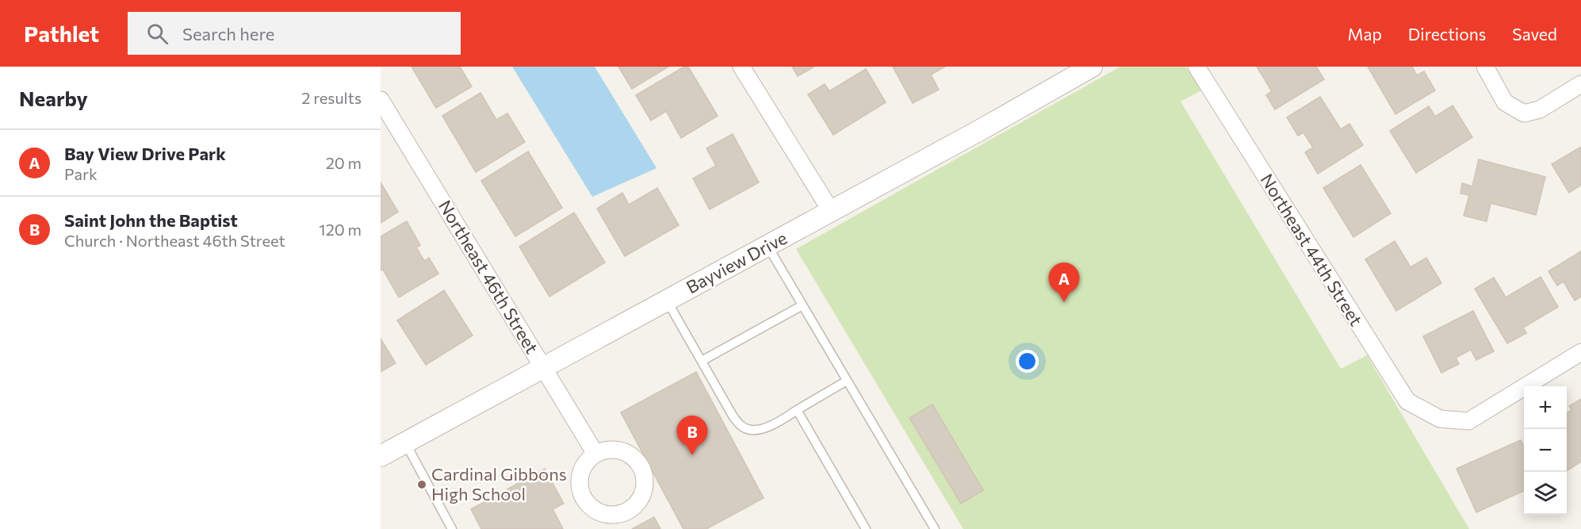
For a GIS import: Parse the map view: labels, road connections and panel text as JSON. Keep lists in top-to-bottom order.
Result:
{
  "streets": {
    "street": ["Northeast 44th Street", "Bayview Drive", "Northeast 46th Street"]
  },
  "crossings": [
    ["Bayview Drive", "Northeast 46th Street"]
  ],
  "places": ["Cardinal Gibbons High School"],
  "page": {
    "header": "Pathlet",
    "search": "Search here",
    "nav": ["Map", "Directions", "Saved"],
    "heading": ["Nearby", "2 results"],
    "list": [
      {
        "mark": "A",
        "name": "Bay View Drive Park",
        "note": "Park",
        "value": "20 m"
      },
      {
        "mark": "B",
        "name": "Saint John the Baptist",
        "note": "Church · Northeast 46th Street",
        "value": "120 m"
      }
    ],
    "pins": ["A", "B"],
    "map_buttons": ["+", "−"]
  }
}
